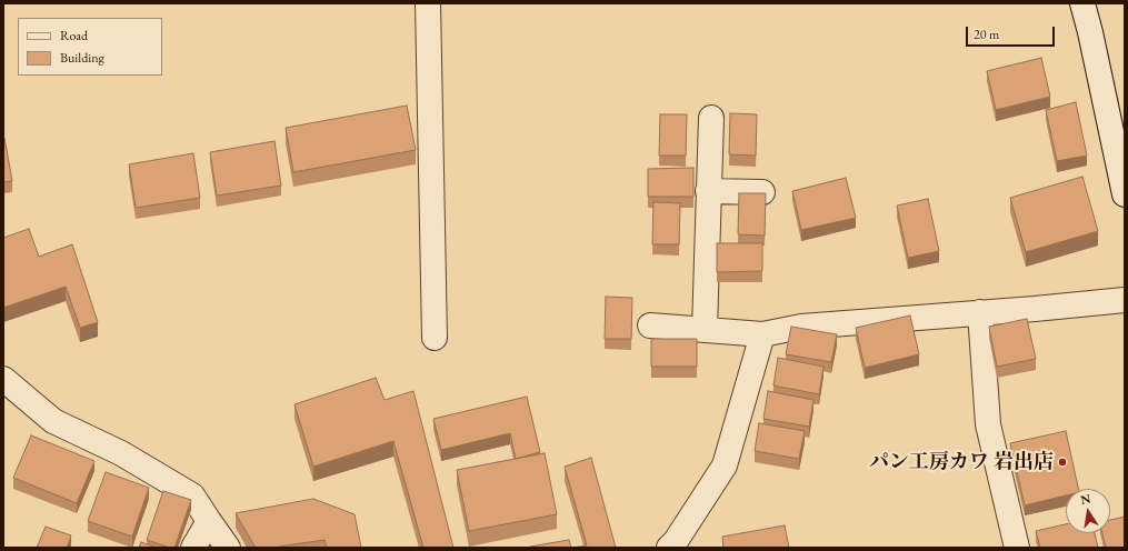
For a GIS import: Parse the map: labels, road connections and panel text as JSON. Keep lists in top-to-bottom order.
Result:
{
  "places": ["パン工房カワ 岩出店"],
  "legend": ["Road", "Building"],
  "scale_bar": "20 m",
  "north": "top"
}
